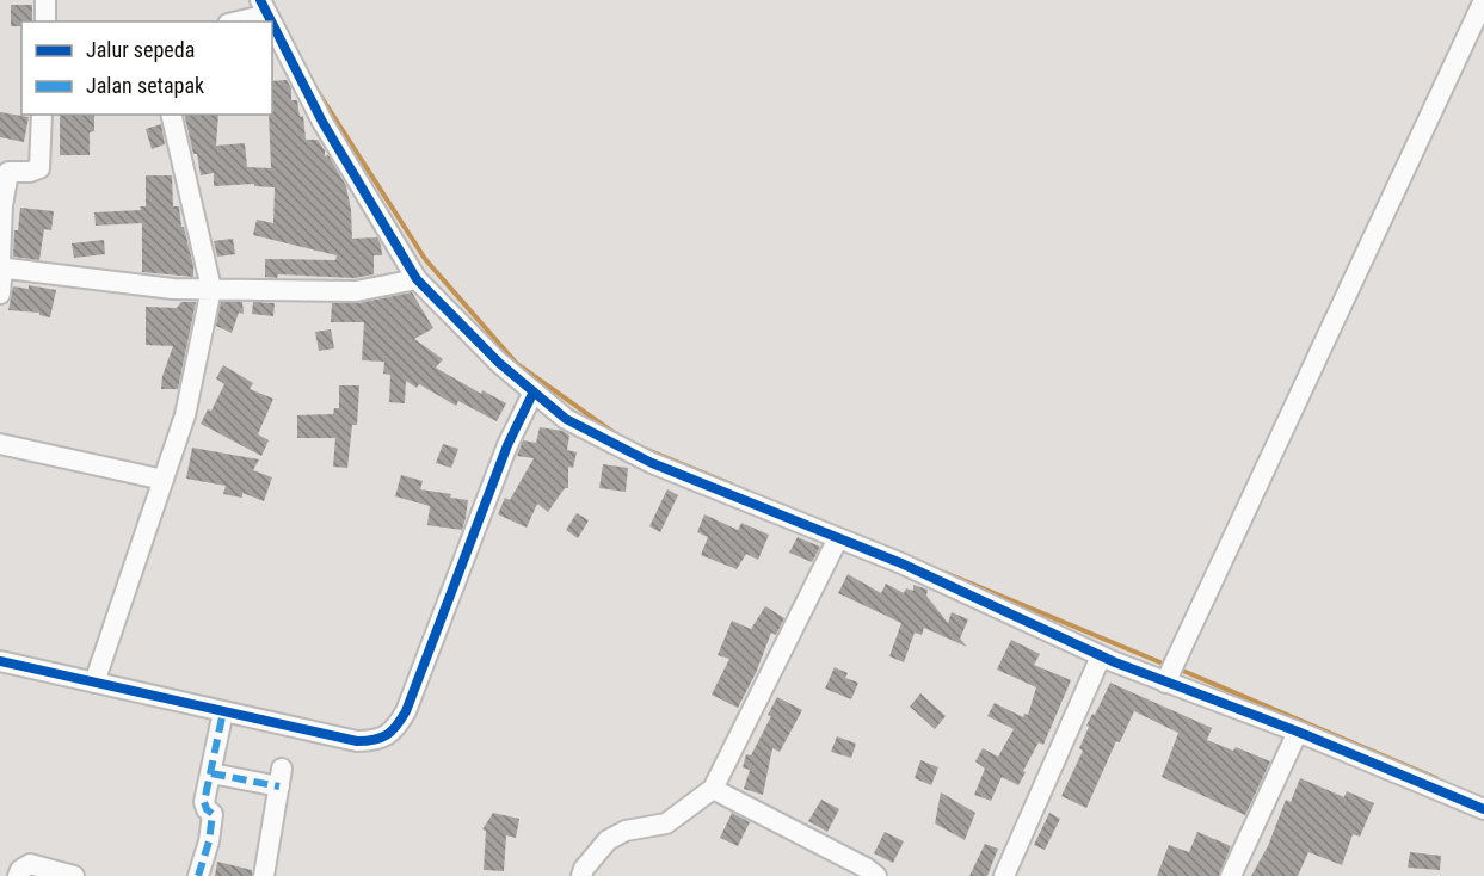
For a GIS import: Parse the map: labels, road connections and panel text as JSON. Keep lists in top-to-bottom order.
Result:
{
  "legend": ["Jalur sepeda", "Jalan setapak"]
}
